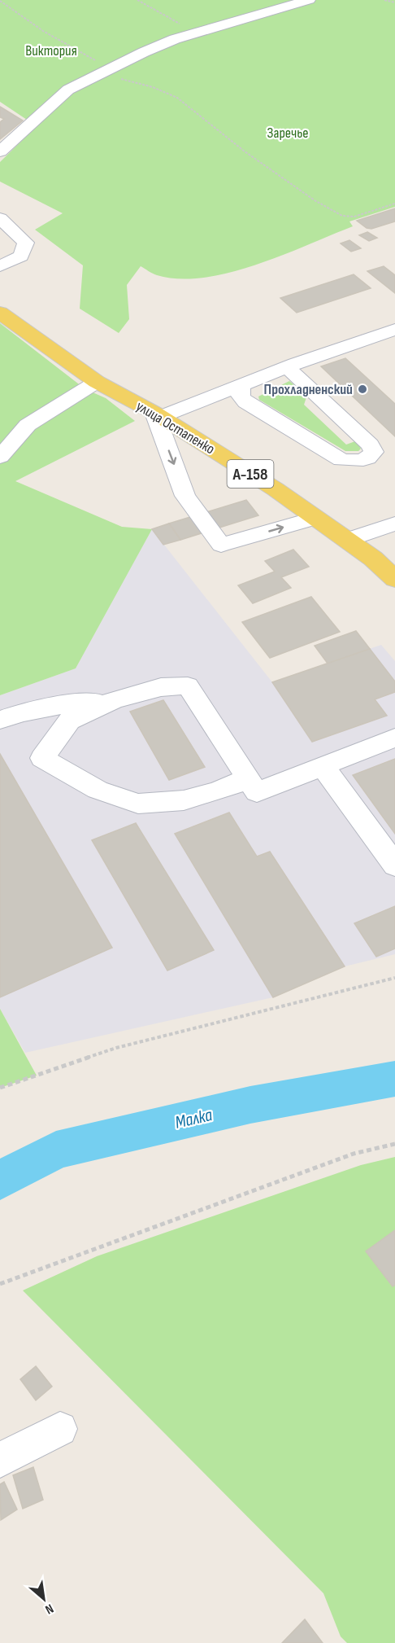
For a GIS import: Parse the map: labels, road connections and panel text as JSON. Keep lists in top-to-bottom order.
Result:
{
  "streets": {
    "main road": ["улица Остапенко", "А-158"]
  },
  "crossings": [
    ["улица Остапенко", "А-158"]
  ],
  "water": ["Малка"],
  "parks": ["Виктория", "Заречье"],
  "places": ["Прохладненский"],
  "north": "bottom right"
}
